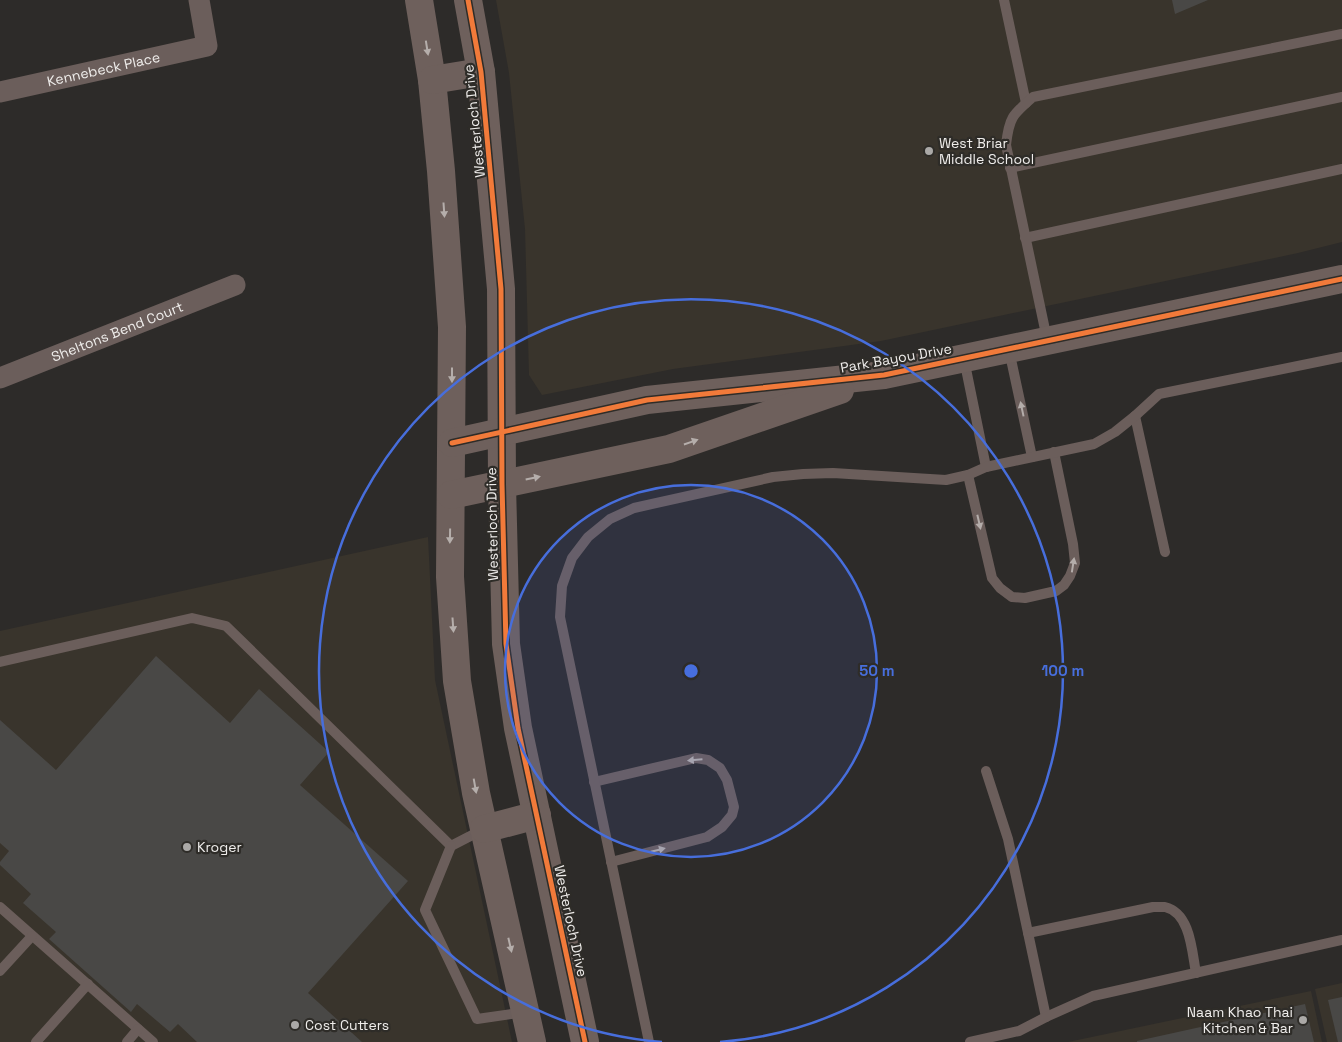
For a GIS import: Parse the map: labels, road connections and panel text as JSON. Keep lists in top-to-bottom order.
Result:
{
  "streets": {
    "street": [
      "Kennebeck Place",
      "Westerloch Drive",
      "Sheltons Bend Court",
      "Park Bayou Drive"
    ]
  },
  "crossings": [
    ["Westerloch Drive", "Park Bayou Drive"]
  ],
  "places": [
    "West Briar Middle School",
    "Kroger",
    "Naam Khao Thai Kitchen & Bar",
    "Cost Cutters"
  ],
  "rings": ["50 m", "100 m"]
}
